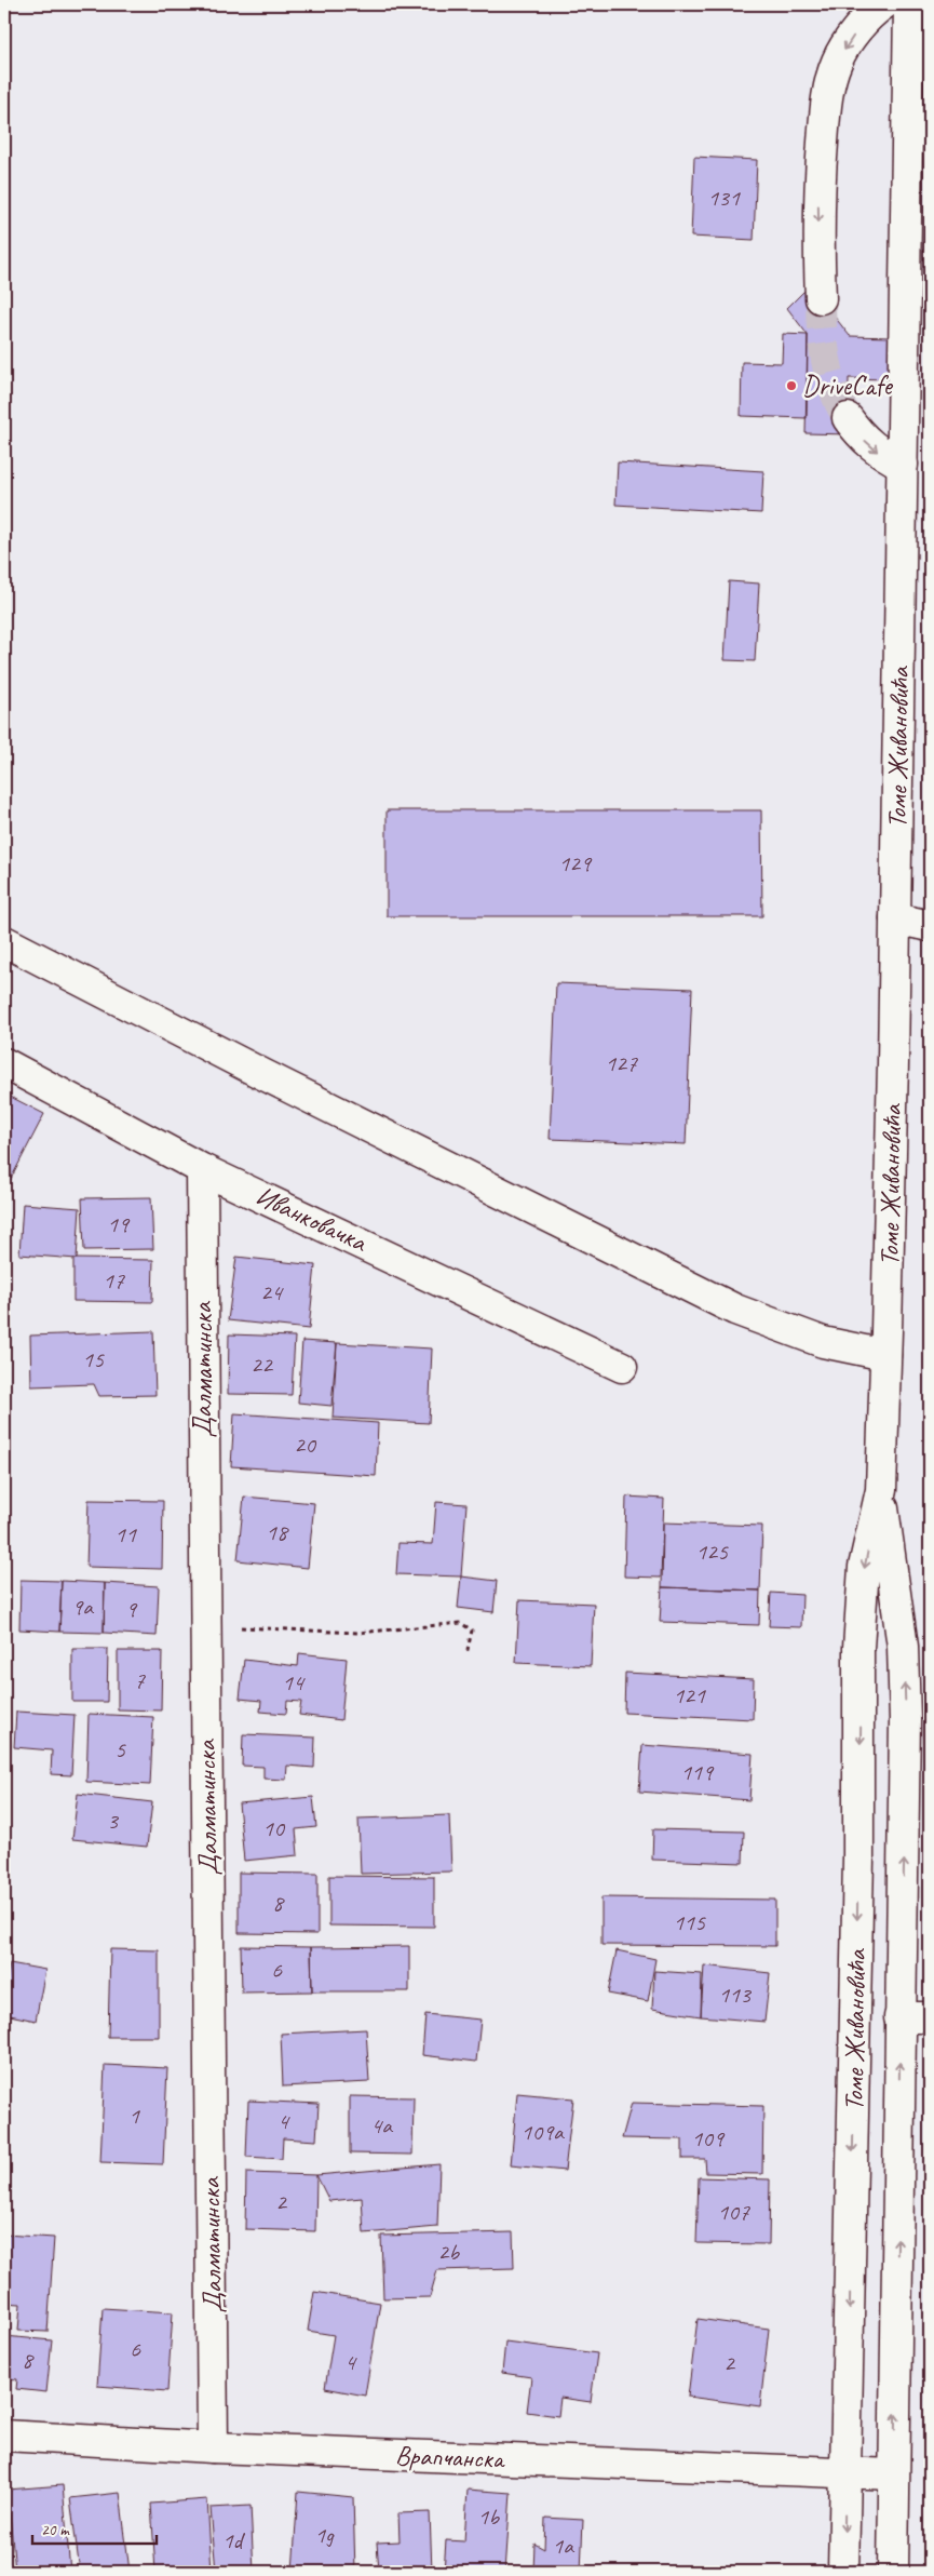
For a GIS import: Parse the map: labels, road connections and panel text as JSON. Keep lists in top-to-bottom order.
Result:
{
  "streets": {
    "main road": [
      "Томе Живановића",
      "Иванковачка",
      "Далматинска",
      "Врапчанска"
    ]
  },
  "crossings": [
    ["Томе Живановића", "Врапчанска"],
    ["Иванковачка", "Далматинска"],
    ["Далматинска", "Врапчанска"]
  ],
  "places": ["DriveCafe"],
  "house_numbers": [
    "131",
    "129",
    "127",
    "19",
    "17",
    "24",
    "15",
    "22",
    "20",
    "18",
    "11",
    "125",
    "9a",
    "9",
    "7",
    "14",
    "121",
    "5",
    "119",
    "3",
    "10",
    "8",
    "115",
    "6",
    "113",
    "1",
    "4",
    "4a",
    "109a",
    "109",
    "2",
    "107",
    "2b",
    "6",
    "8",
    "4",
    "2",
    "1b",
    "1g",
    "1d",
    "1a"
  ],
  "scale_bar": "20 m"
}
